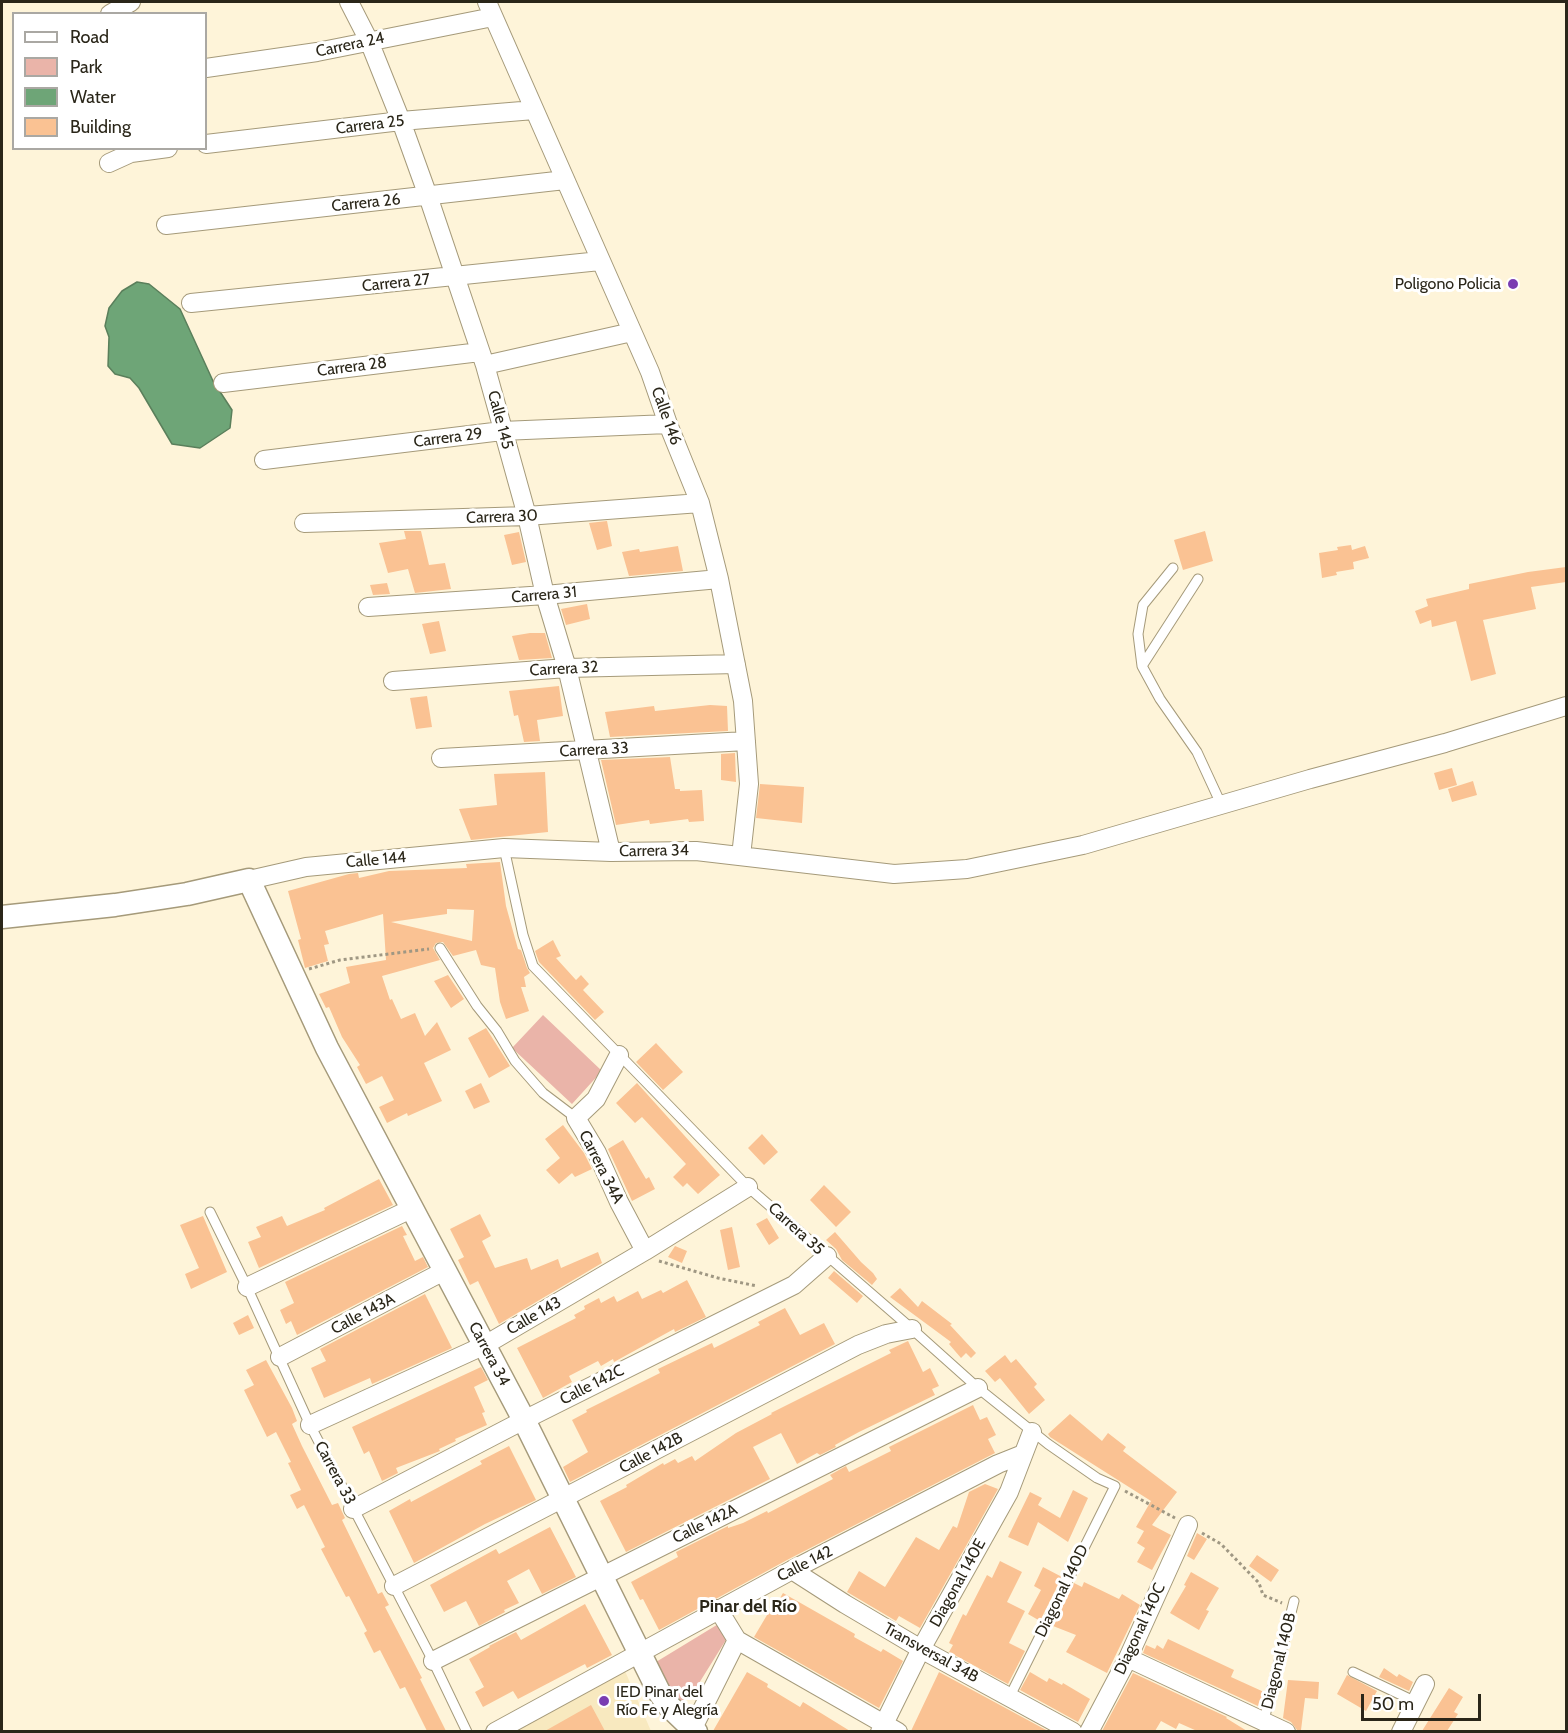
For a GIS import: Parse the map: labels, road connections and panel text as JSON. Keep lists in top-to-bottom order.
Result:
{
  "streets": {
    "street": [
      "Carrera 24",
      "Carrera 25",
      "Carrera 26",
      "Carrera 27",
      "Carrera 28",
      "Calle 146",
      "Calle 145",
      "Carrera 29",
      "Carrera 30",
      "Carrera 31",
      "Carrera 32",
      "Carrera 33",
      "Carrera 34",
      "Calle 144",
      "Carrera 34A",
      "Calle 143A",
      "Calle 143",
      "Calle 142C",
      "Calle 142B",
      "Calle 142A",
      "Calle 142",
      "Diagonal 140E",
      "Diagonal 140C",
      "Transversal 34B"
    ],
    "lane": ["Carrera 35", "Diagonal 140D", "Diagonal 140B"]
  },
  "crossings": [
    ["Carrera 24", "Calle 146"],
    ["Carrera 24", "Calle 145"],
    ["Carrera 25", "Calle 146"],
    ["Carrera 25", "Calle 145"],
    ["Carrera 26", "Calle 146"],
    ["Carrera 26", "Calle 145"],
    ["Carrera 27", "Calle 146"],
    ["Carrera 27", "Calle 145"],
    ["Carrera 28", "Calle 146"],
    ["Carrera 28", "Calle 145"],
    ["Calle 146", "Carrera 29"],
    ["Calle 146", "Carrera 30"],
    ["Calle 146", "Carrera 31"],
    ["Calle 146", "Carrera 32"],
    ["Calle 146", "Carrera 33"],
    ["Calle 146", "Carrera 34"],
    ["Calle 145", "Carrera 29"],
    ["Calle 145", "Carrera 30"],
    ["Calle 145", "Carrera 31"],
    ["Calle 145", "Carrera 32"],
    ["Calle 145", "Carrera 33"],
    ["Calle 145", "Carrera 34"],
    ["Carrera 33", "Calle 143A"],
    ["Carrera 33", "Calle 143"],
    ["Carrera 33", "Calle 142C"],
    ["Carrera 33", "Calle 142B"],
    ["Carrera 33", "Calle 142A"],
    ["Carrera 34", "Calle 144"],
    ["Carrera 34", "Carrera 35"],
    ["Carrera 34", "Calle 143A"],
    ["Carrera 34", "Calle 143"],
    ["Carrera 34", "Calle 142C"],
    ["Carrera 34", "Calle 142B"],
    ["Carrera 34", "Calle 142A"],
    ["Carrera 34", "Calle 142"],
    ["Calle 144", "Carrera 35"],
    ["Carrera 34A", "Calle 143"],
    ["Carrera 35", "Calle 143"],
    ["Carrera 35", "Calle 142C"],
    ["Carrera 35", "Calle 142B"],
    ["Carrera 35", "Calle 142A"],
    ["Carrera 35", "Diagonal 140E"],
    ["Carrera 35", "Diagonal 140D"],
    ["Calle 142", "Diagonal 140E"],
    ["Calle 142", "Transversal 34B"],
    ["Diagonal 140E", "Transversal 34B"],
    ["Diagonal 140D", "Transversal 34B"]
  ],
  "districts": ["Pinar del Río"],
  "places": ["Poligono Policia", "IED Pinar del Río Fe y Alegría"],
  "legend": [
    "Road",
    "Park",
    "Water",
    "Building"
  ],
  "scale_bar": "50 m"
}
